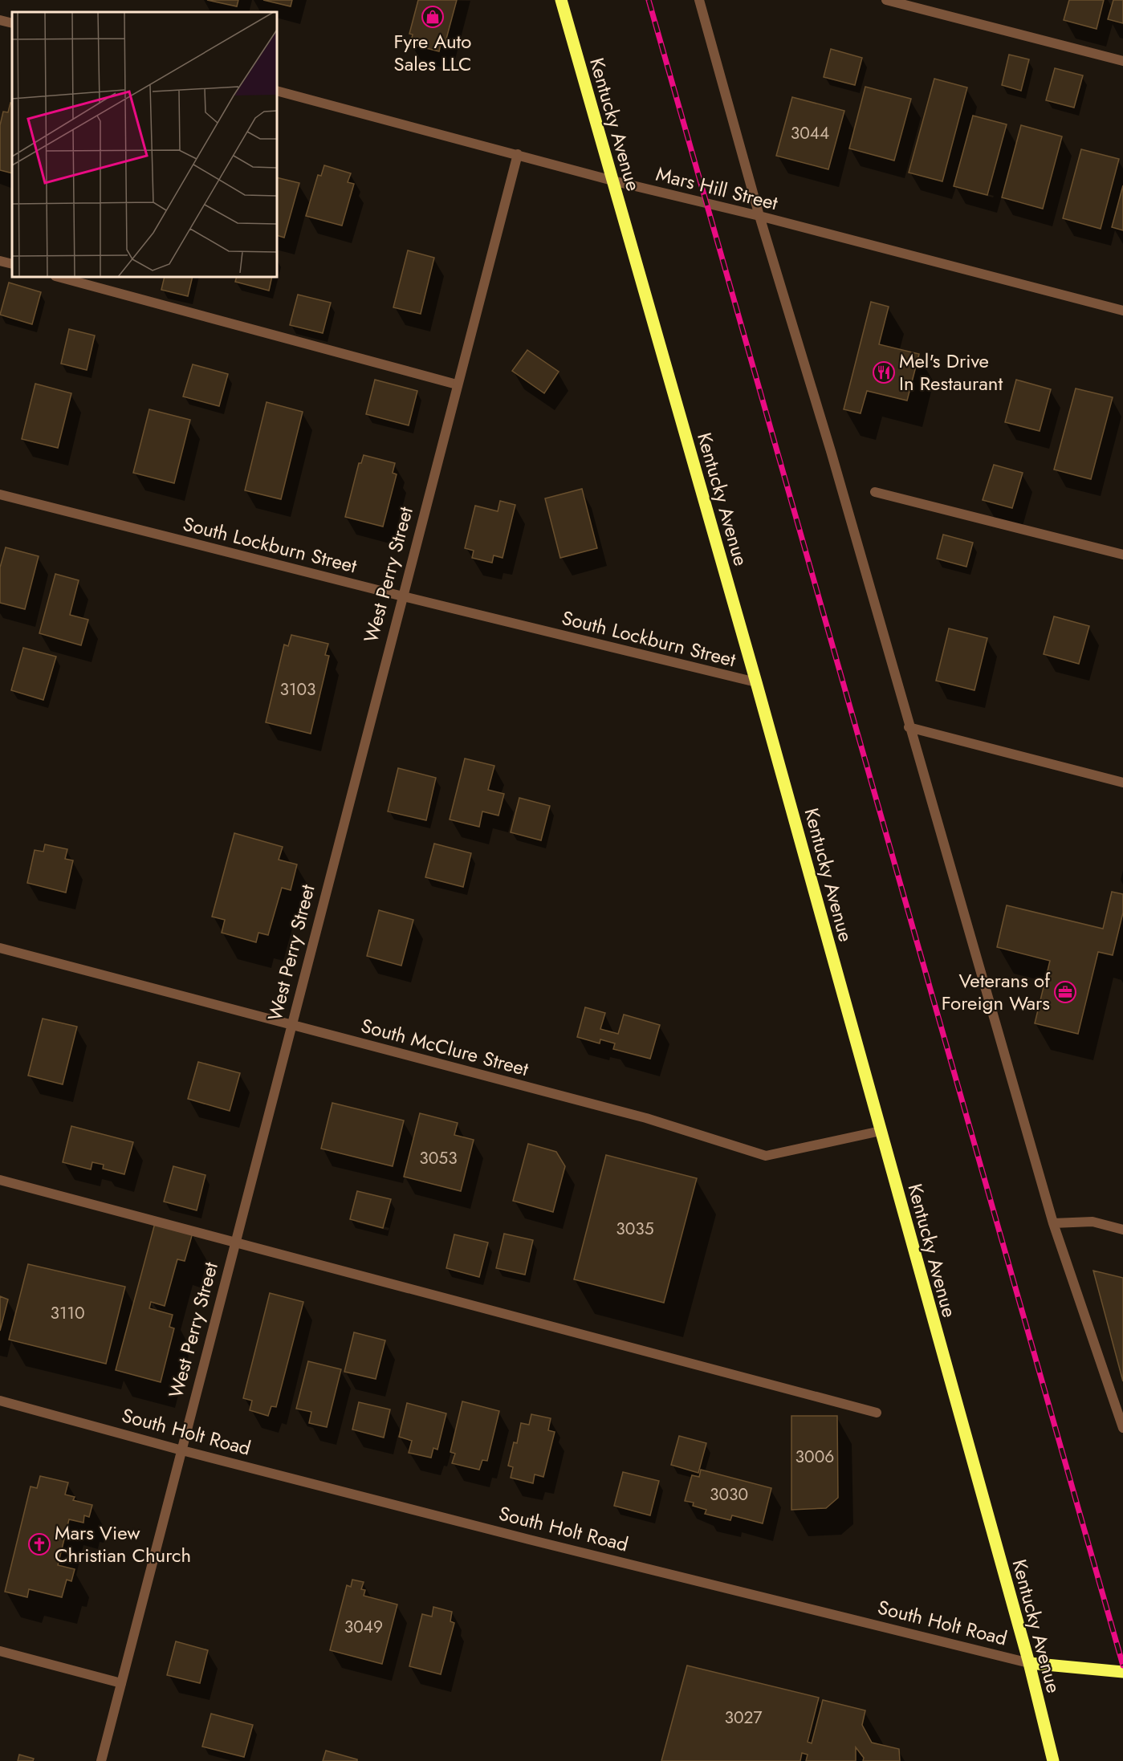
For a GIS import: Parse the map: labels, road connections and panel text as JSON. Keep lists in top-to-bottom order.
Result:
{
  "streets": {
    "main road": ["Kentucky Avenue", "South Holt Road"],
    "street": [
      "Mars Hill Street",
      "South Lockburn Street",
      "West Perry Street",
      "South McClure Street"
    ]
  },
  "crossings": [
    ["Kentucky Avenue", "Mars Hill Street"],
    ["Kentucky Avenue", "South Lockburn Street"],
    ["Kentucky Avenue", "South McClure Street"],
    ["Kentucky Avenue", "South Holt Road"],
    ["Mars Hill Street", "West Perry Street"],
    ["South Lockburn Street", "West Perry Street"],
    ["West Perry Street", "South McClure Street"],
    ["West Perry Street", "South Holt Road"]
  ],
  "places": {
    "shop": ["Fyre Auto Sales LLC"],
    "restaurant": ["Mel's Drive In Restaurant"],
    "office": ["Veterans of Foreign Wars"],
    "church": ["Mars View Christian Church"]
  },
  "house_numbers": [
    "3044",
    "3103",
    "3053",
    "3035",
    "3110",
    "3006",
    "3030",
    "3049",
    "3027"
  ]
}
